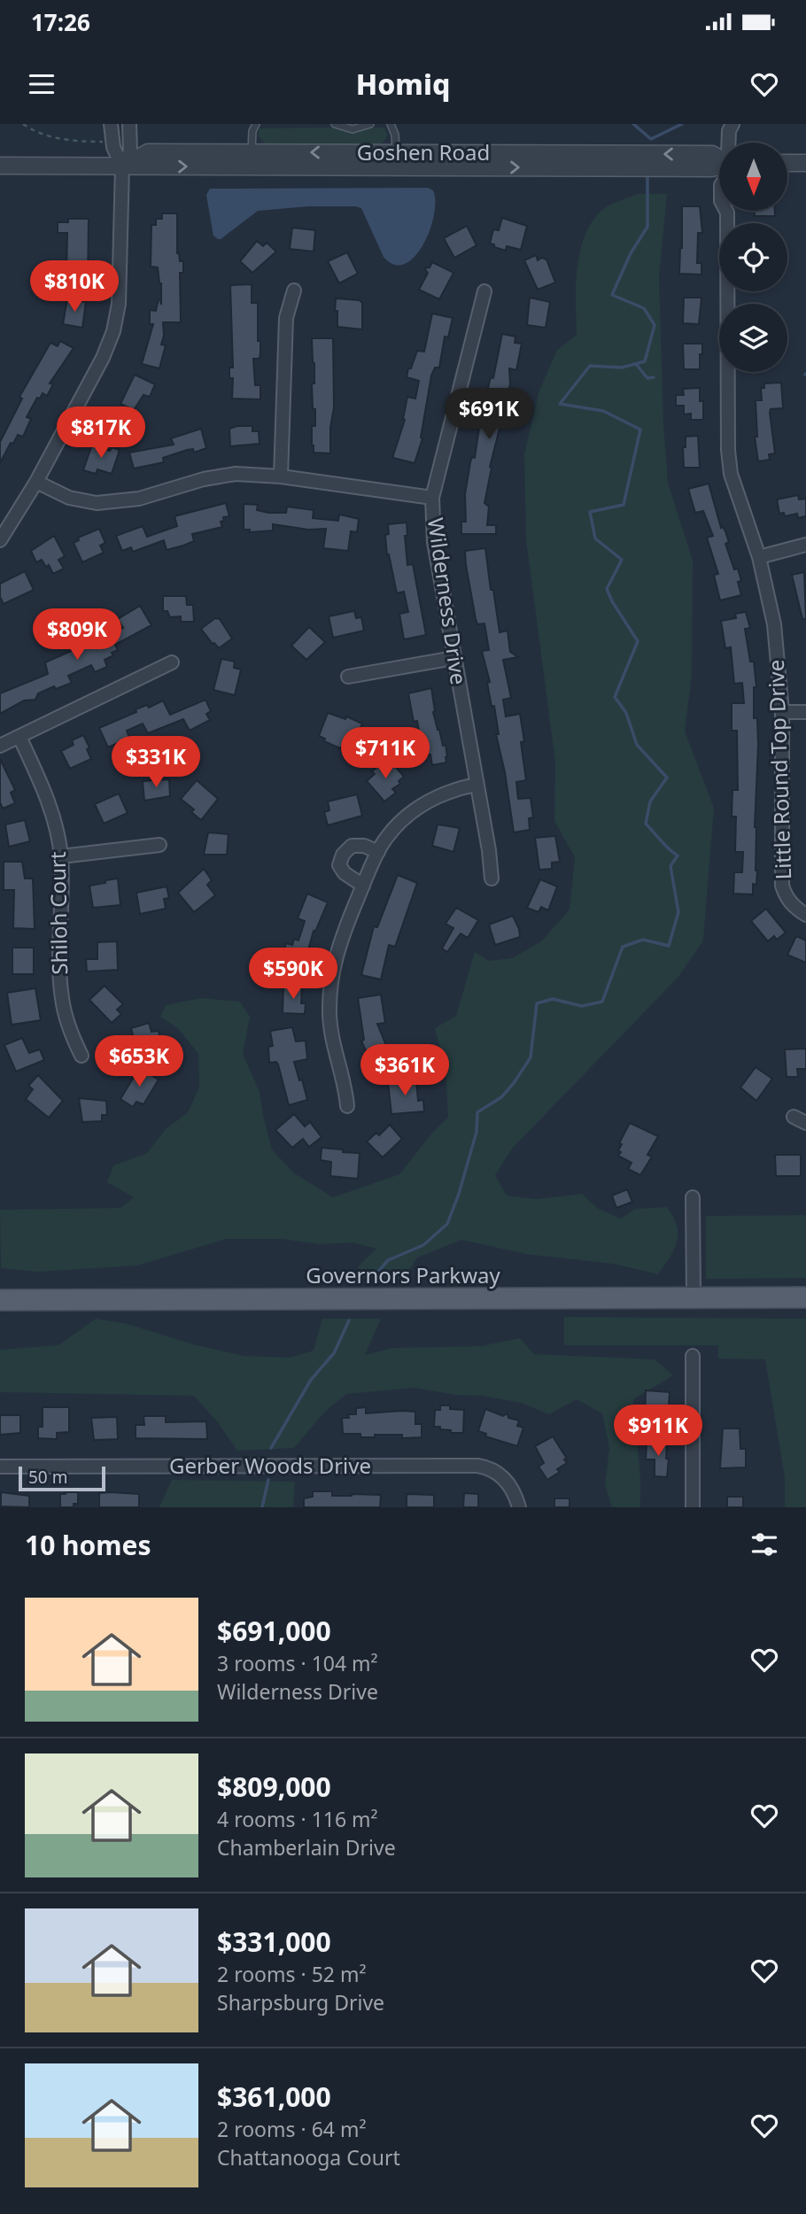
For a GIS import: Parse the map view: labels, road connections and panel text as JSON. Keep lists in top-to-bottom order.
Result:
{
  "streets": {
    "main road": ["Governors Parkway"],
    "street": [
      "Goshen Road",
      "Wilderness Drive",
      "Little Round Top Drive",
      "Shiloh Court",
      "Gerber Woods Drive"
    ]
  },
  "scale_bar": "50 m",
  "north": "bottom",
  "page": {
    "status": "17:26",
    "header": "Homiq",
    "price": [
      "$810K",
      "$691K",
      "$817K",
      "$809K",
      "$711K",
      "$331K",
      "$590K",
      "$653K",
      "$361K",
      "$911K"
    ],
    "scale": "50 m",
    "heading": "10 homes",
    "list": [
      {
        "name": "$691,000",
        "note": "3 rooms · 104 m² · Wilderness Drive"
      },
      {
        "name": "$809,000",
        "note": "4 rooms · 116 m² · Chamberlain Drive"
      },
      {
        "name": "$331,000",
        "note": "2 rooms · 52 m² · Sharpsburg Drive"
      },
      {
        "name": "$361,000",
        "note": "2 rooms · 64 m² · Chattanooga Court"
      }
    ]
  }
}
